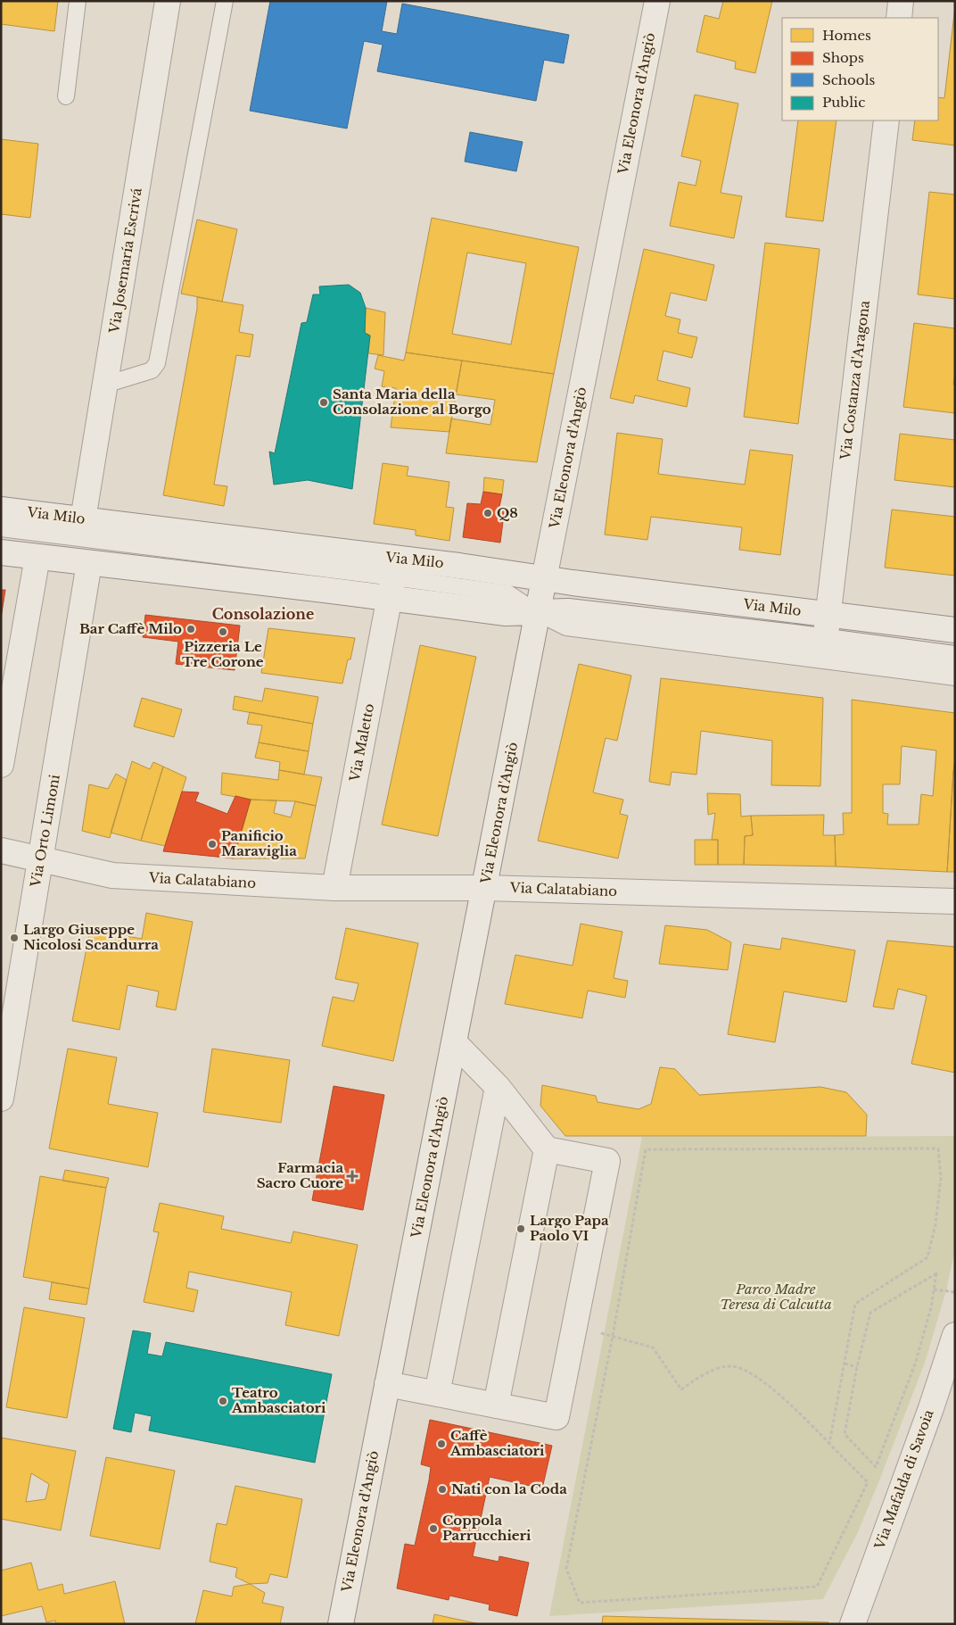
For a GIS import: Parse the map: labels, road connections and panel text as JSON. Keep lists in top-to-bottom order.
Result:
{
  "streets": {
    "street": [
      "Via Eleonora d'Angiò",
      "Via Josemaría Escrivá",
      "Via Costanza d'Aragona",
      "Via Milo",
      "Via Maletto",
      "Via Orto Limoni",
      "Via Calatabiano",
      "Via Mafalda di Savoia"
    ]
  },
  "crossings": [
    ["Via Eleonora d'Angiò", "Via Milo"],
    ["Via Eleonora d'Angiò", "Via Calatabiano"],
    ["Via Josemaría Escrivá", "Via Milo"],
    ["Via Costanza d'Aragona", "Via Milo"],
    ["Via Milo", "Via Maletto"],
    ["Via Milo", "Via Orto Limoni"],
    ["Via Maletto", "Via Calatabiano"],
    ["Via Orto Limoni", "Via Calatabiano"]
  ],
  "districts": ["Consolazione"],
  "parks": ["Parco Madre Teresa di Calcutta"],
  "places": {
    "other": [
      "Santa Maria della Consolazione al Borgo",
      "Q8",
      "Bar Caffè Milo",
      "Pizzeria Le Tre Corone",
      "Panificio Maraviglia",
      "Largo Giuseppe Nicolosi Scandurra",
      "Largo Papa Paolo VI",
      "Teatro Ambasciatori",
      "Caffè Ambasciatori",
      "Nati con la Coda",
      "Coppola Parrucchieri"
    ],
    "health": ["Farmacia Sacro Cuore"]
  },
  "legend": [
    "Homes",
    "Shops",
    "Schools",
    "Public"
  ]
}
